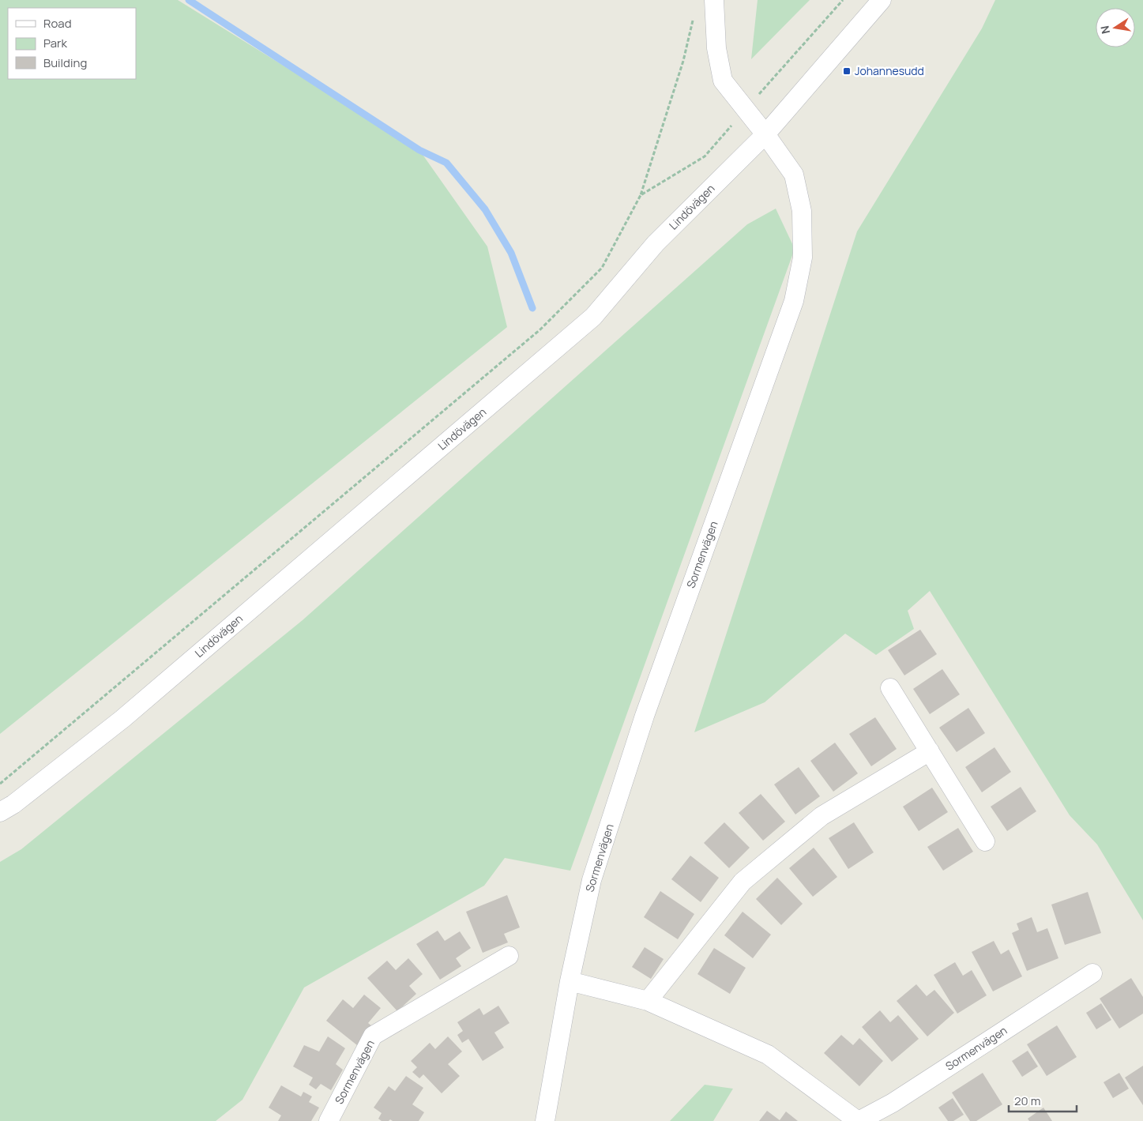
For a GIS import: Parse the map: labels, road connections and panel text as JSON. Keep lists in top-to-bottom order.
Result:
{
  "streets": {
    "street": ["Lindövägen", "Sormenvägen"]
  },
  "crossings": [
    ["Lindövägen", "Sormenvägen"]
  ],
  "places": {
    "transit": ["Johannesudd"]
  },
  "legend": ["Road", "Park", "Building"],
  "scale_bar": "20 m",
  "north": "left"
}
